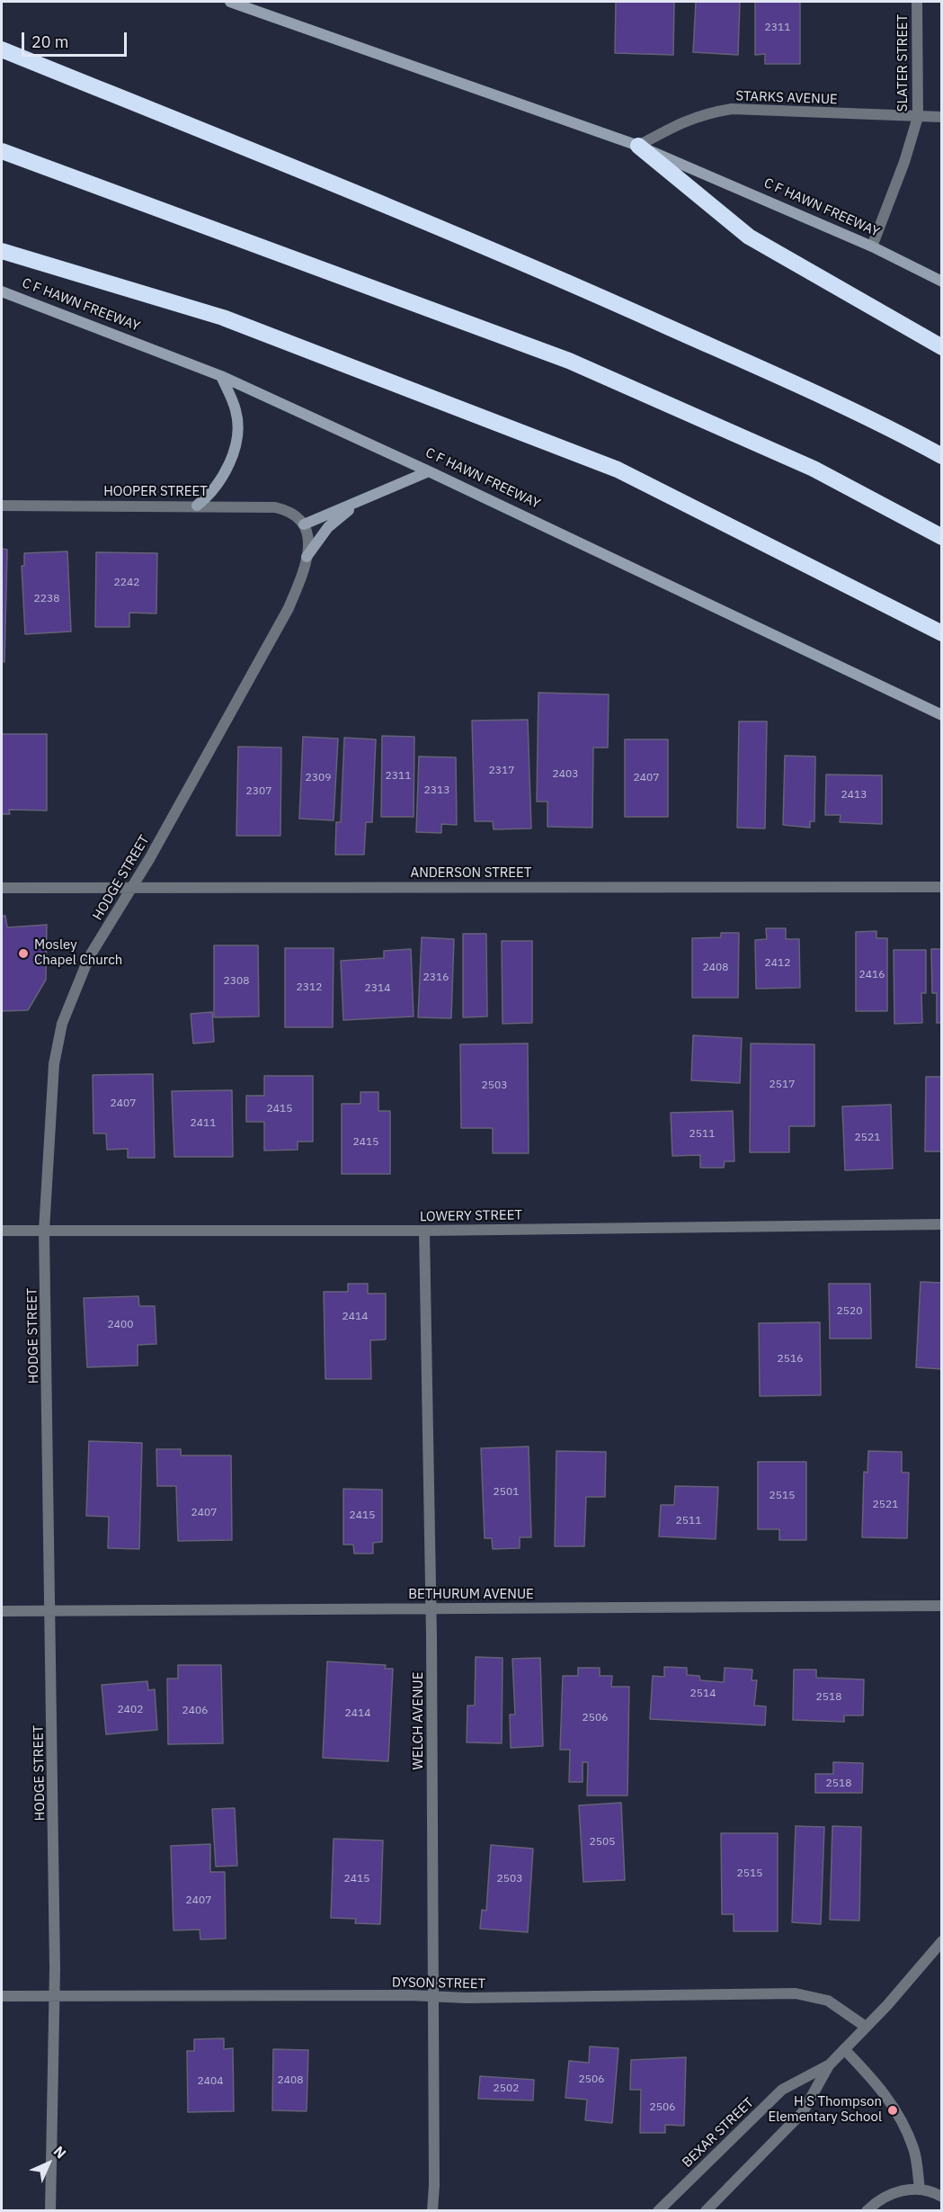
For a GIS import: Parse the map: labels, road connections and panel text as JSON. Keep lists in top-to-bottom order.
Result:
{
  "streets": {
    "main road": ["C F HAWN FREEWAY"],
    "street": [
      "SLATER STREET",
      "STARKS AVENUE",
      "HOOPER STREET",
      "ANDERSON STREET",
      "HODGE STREET",
      "LOWERY STREET",
      "BETHURUM AVENUE",
      "WELCH AVENUE",
      "DYSON STREET",
      "BEXAR STREET"
    ]
  },
  "crossings": [
    ["SLATER STREET", "STARKS AVENUE"],
    ["SLATER STREET", "C F HAWN FREEWAY"],
    ["STARKS AVENUE", "C F HAWN FREEWAY"],
    ["HOOPER STREET", "HODGE STREET"],
    ["ANDERSON STREET", "HODGE STREET"],
    ["HODGE STREET", "LOWERY STREET"],
    ["HODGE STREET", "BETHURUM AVENUE"],
    ["HODGE STREET", "DYSON STREET"],
    ["LOWERY STREET", "WELCH AVENUE"],
    ["BETHURUM AVENUE", "WELCH AVENUE"],
    ["WELCH AVENUE", "DYSON STREET"],
    ["DYSON STREET", "BEXAR STREET"]
  ],
  "places": ["Mosley Chapel Church", "H S Thompson Elementary School"],
  "house_numbers": [
    "2311",
    "2242",
    "2238",
    "2317",
    "2403",
    "2311",
    "2309",
    "2407",
    "2313",
    "2307",
    "2413",
    "2412",
    "2408",
    "2416",
    "2316",
    "2308",
    "2312",
    "2314",
    "2517",
    "2503",
    "2407",
    "2415",
    "2411",
    "2511",
    "2521",
    "2415",
    "2520",
    "2414",
    "2400",
    "2516",
    "2501",
    "2515",
    "2521",
    "2407",
    "2415",
    "2511",
    "2514",
    "2518",
    "2402",
    "2406",
    "2414",
    "2506",
    "2518",
    "2505",
    "2515",
    "2415",
    "2503",
    "2407",
    "2506",
    "2408",
    "2404",
    "2502",
    "2506"
  ],
  "scale_bar": "20 m",
  "north": "top right"
}
